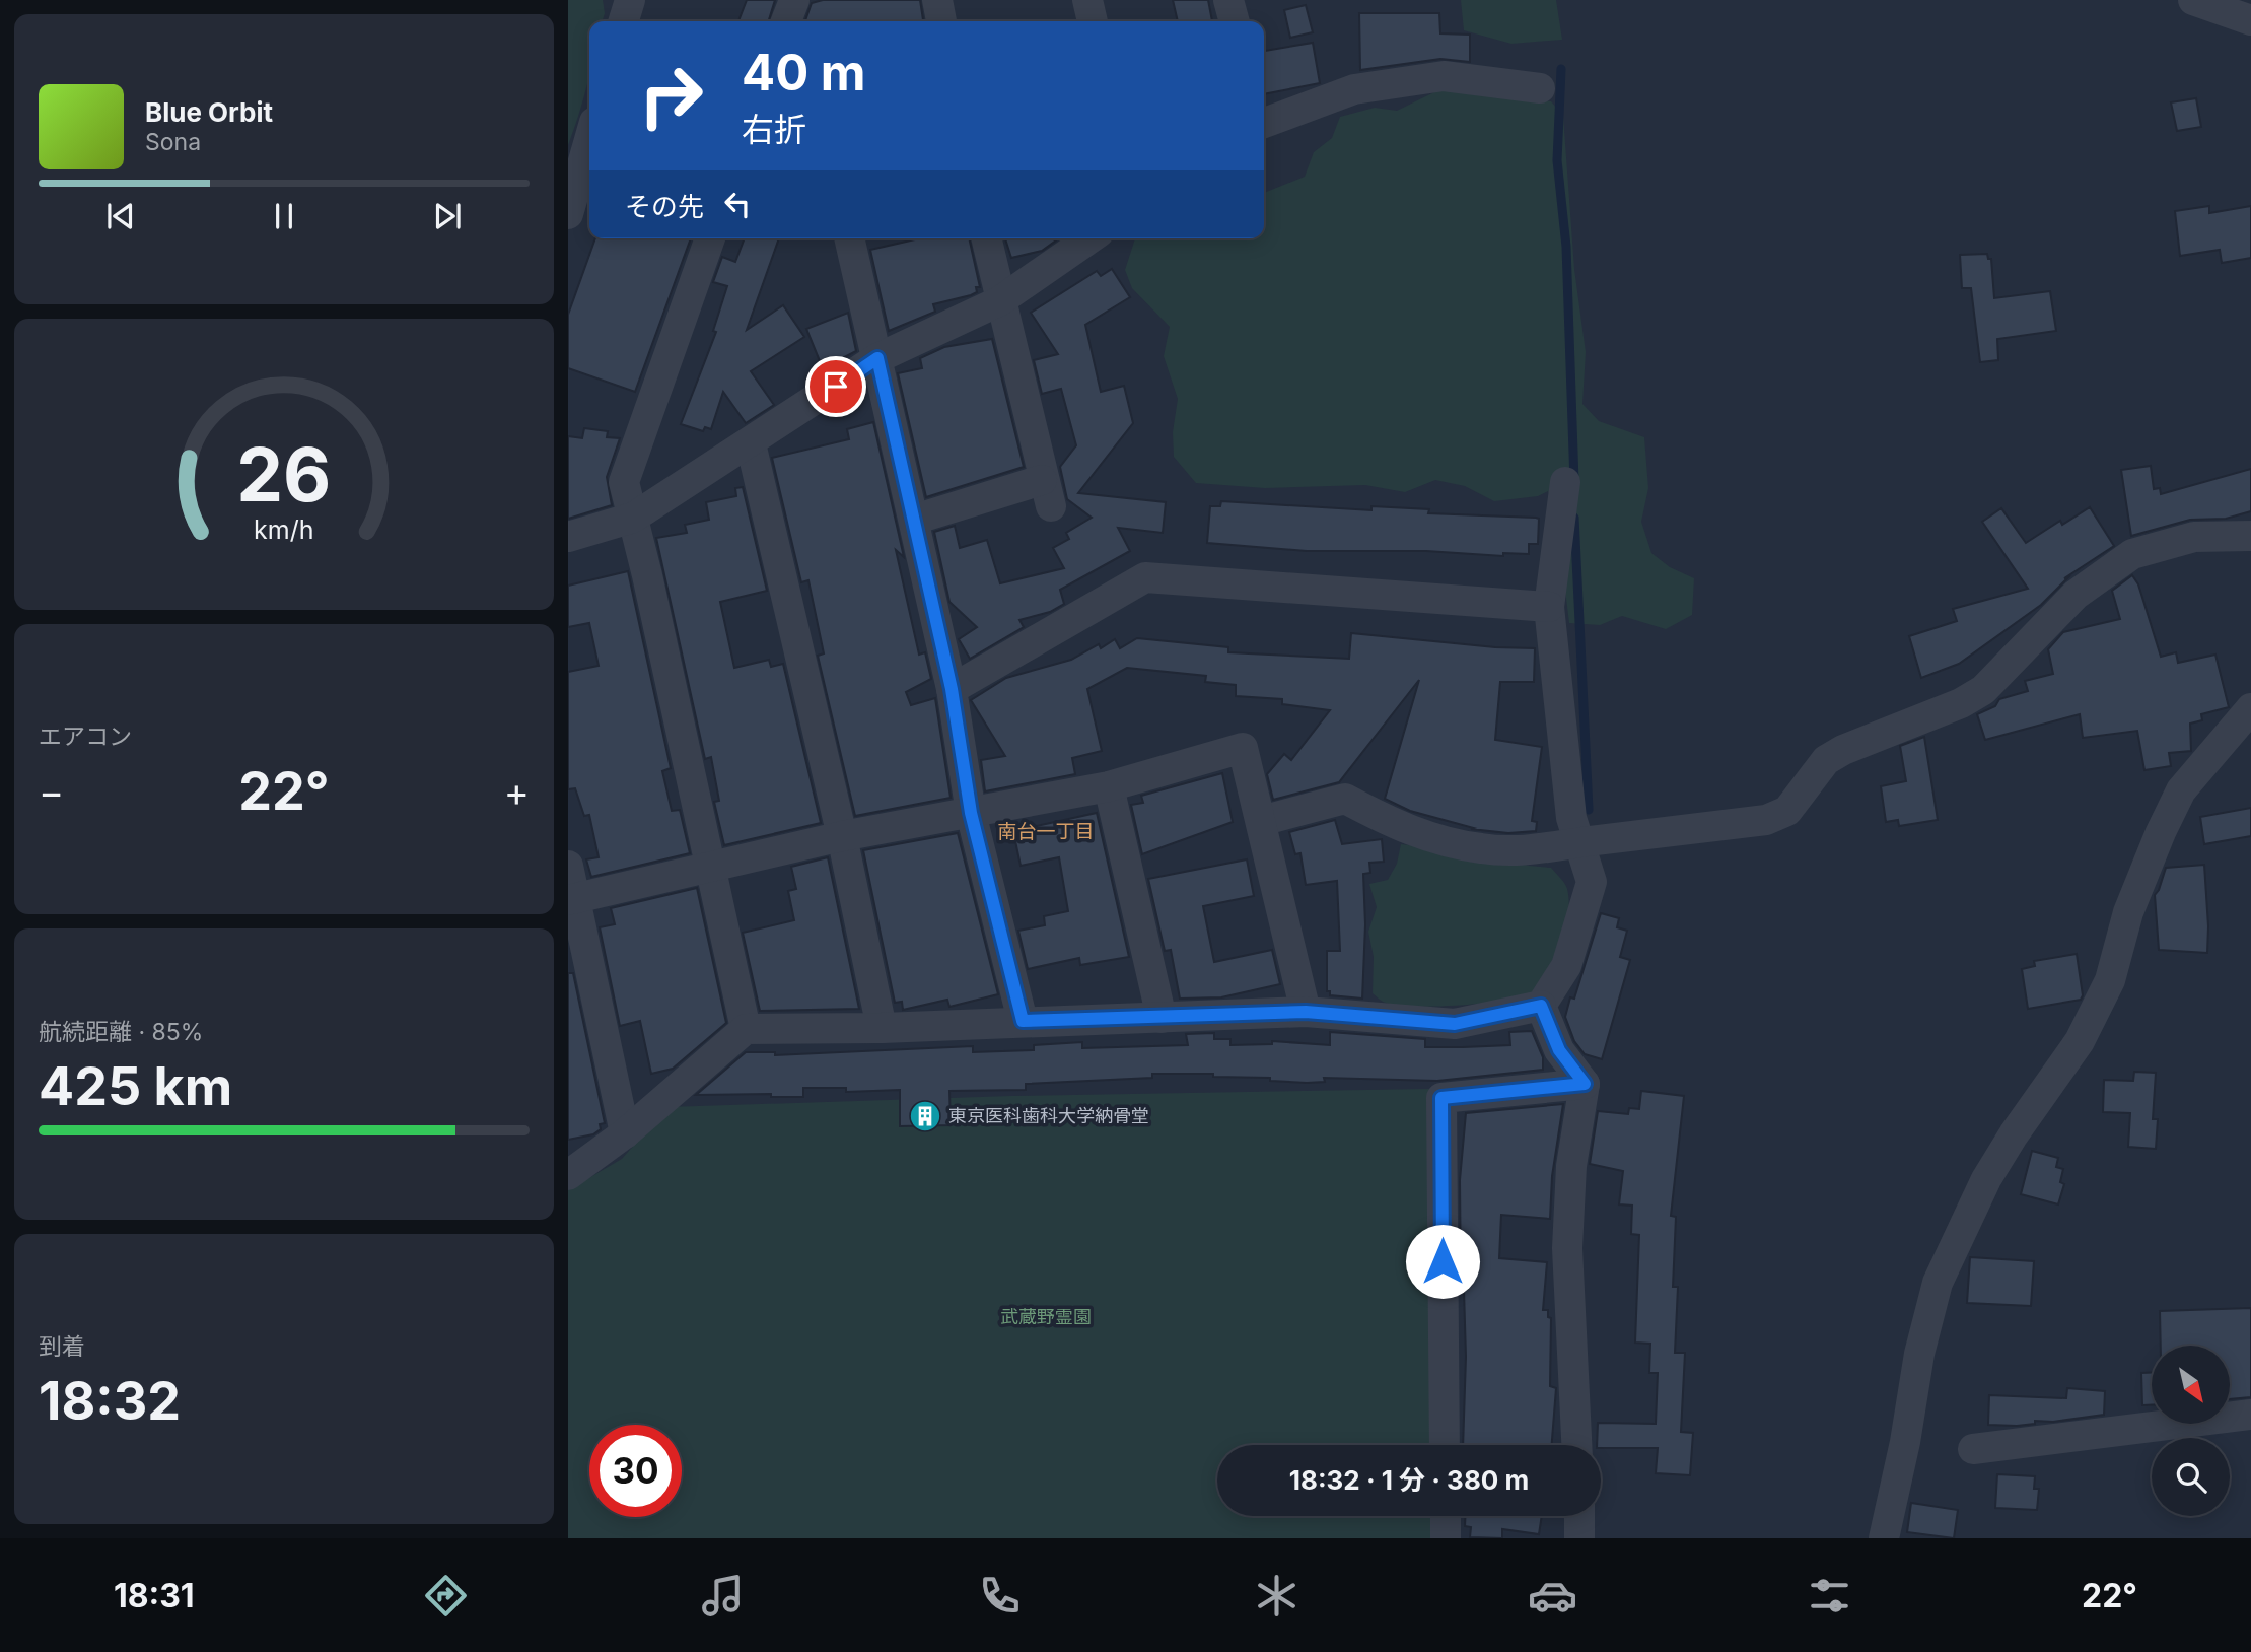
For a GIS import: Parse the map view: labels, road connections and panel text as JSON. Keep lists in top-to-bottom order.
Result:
{
  "districts": ["南台一丁目"],
  "parks": ["武蔵野霊園"],
  "places": {
    "building": ["東京医科歯科大学納骨堂"]
  },
  "north": "bottom right",
  "page": {
    "turn": ["40 m", "右折"],
    "song": ["Blue Orbit", "Sona"],
    "then": "その先",
    "tile": [
      "エアコン",
      ["航続距離 · 85%", "425 km"],
      ["到着", "18:32"]
    ],
    "heat": ["−", "22°", "+"],
    "limit": "30",
    "trip": "18:32 · 1 分 · 380 m",
    "tabs": ["18:31", "22°"],
    "gauge": ["26", "km/h"]
  }
}
